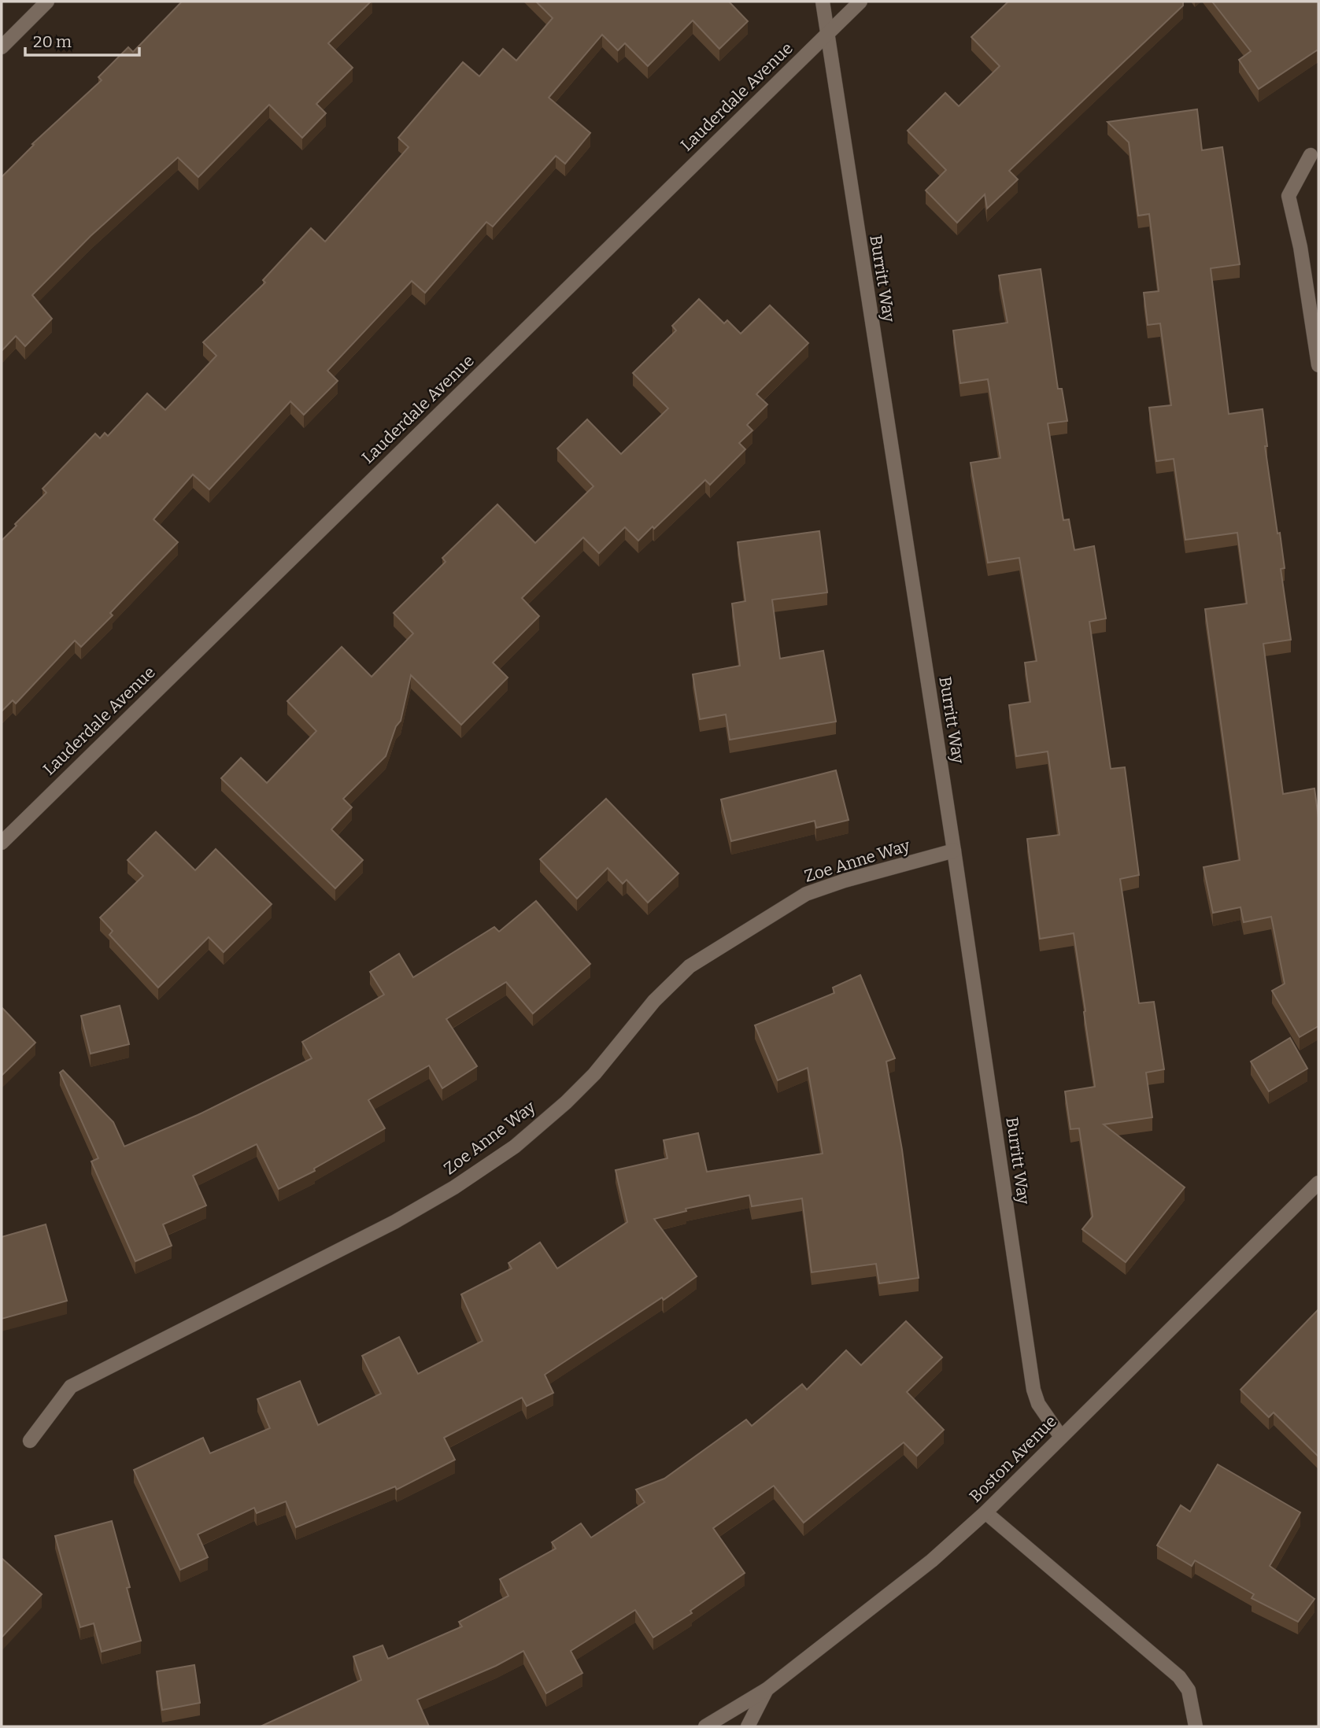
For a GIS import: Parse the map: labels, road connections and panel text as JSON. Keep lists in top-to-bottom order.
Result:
{
  "streets": {
    "street": [
      "Lauderdale Avenue",
      "Burritt Way",
      "Zoe Anne Way",
      "Boston Avenue"
    ]
  },
  "crossings": [
    ["Lauderdale Avenue", "Burritt Way"],
    ["Burritt Way", "Zoe Anne Way"],
    ["Burritt Way", "Boston Avenue"]
  ],
  "scale_bar": "20 m"
}
